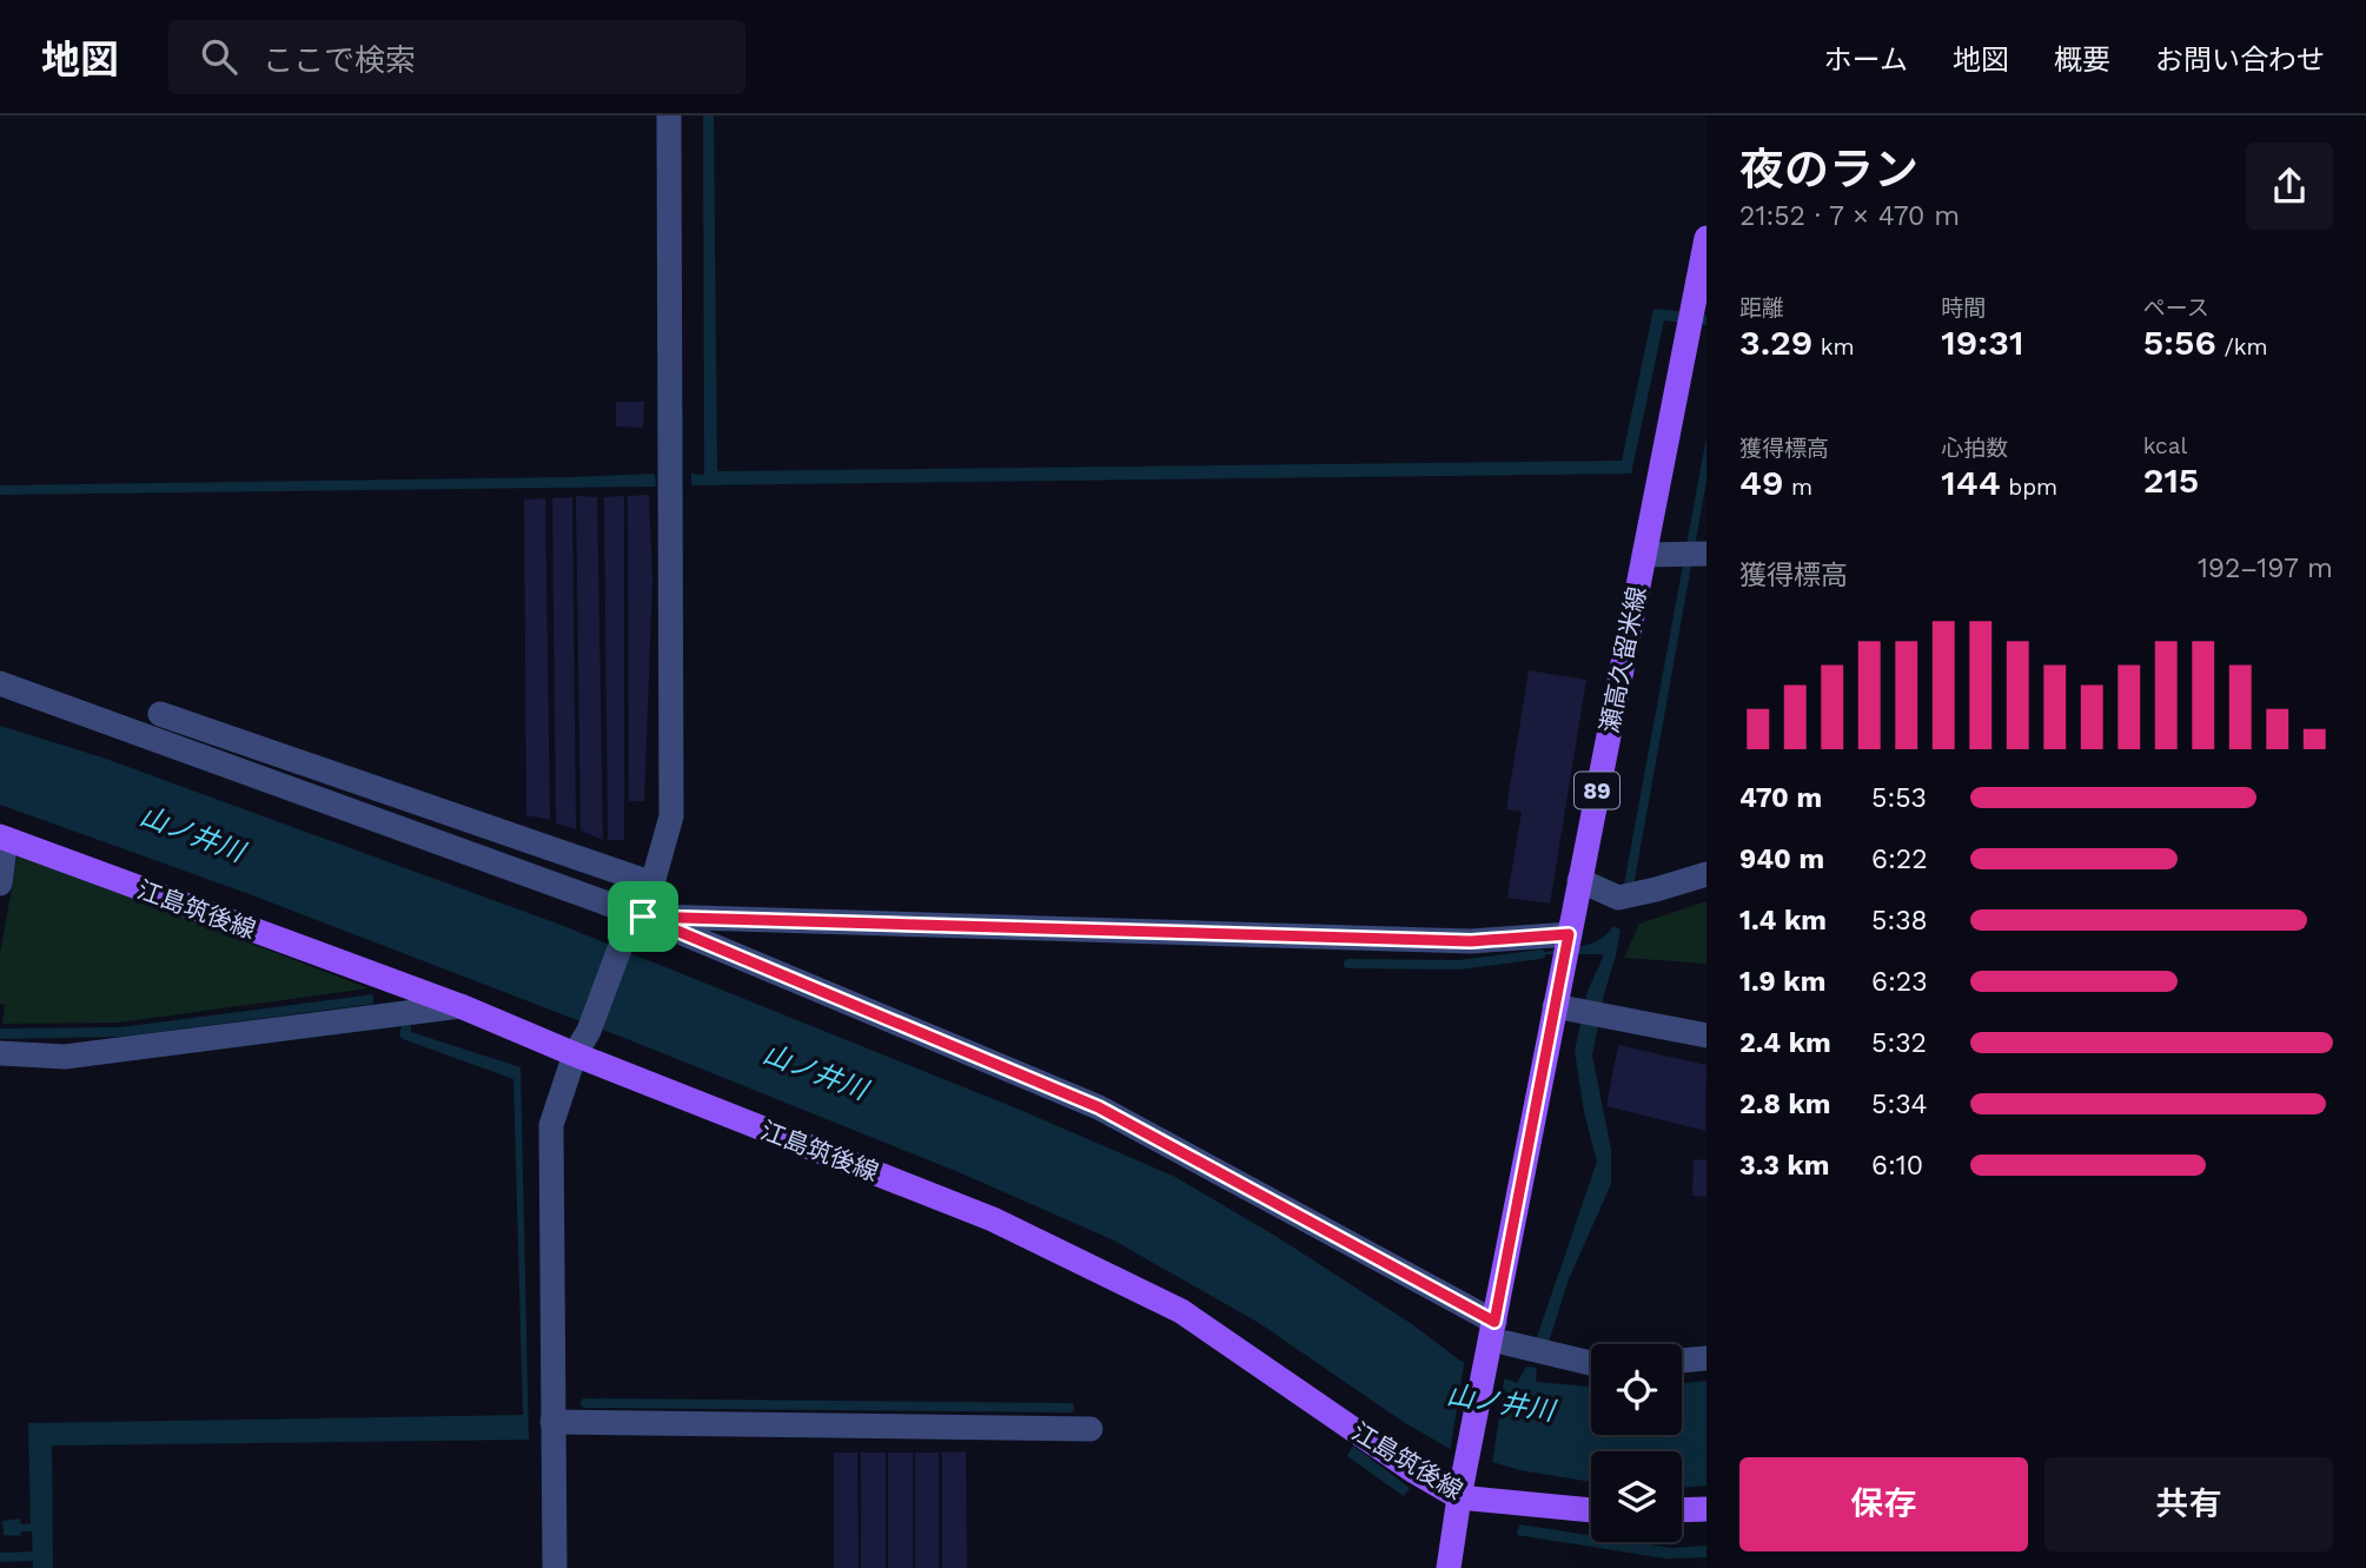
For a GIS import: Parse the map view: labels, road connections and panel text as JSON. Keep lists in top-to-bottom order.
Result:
{
  "streets": {
    "main road": ["瀬高久留米線", "89", "江島筑後線"]
  },
  "crossings": [
    ["瀬高久留米線", "江島筑後線"]
  ],
  "water": ["山ノ井川"],
  "page": {
    "header": "地図",
    "search": "ここで検索",
    "nav": [
      "ホーム",
      "地図",
      "概要",
      "お問い合わせ"
    ],
    "heading": ["夜のラン", "21:52 · 7 × 470 m"],
    "stats": [
      ["距離", "3.29 km"],
      ["時間", "19:31"],
      ["ペース", "5:56 /km"],
      ["獲得標高", "49 m"],
      ["心拍数", "144 bpm"],
      ["kcal", "215"]
    ],
    "chart": ["獲得標高", "192–197 m"],
    "list": [
      {
        "name": "470 m",
        "note": "5:53"
      },
      {
        "name": "940 m",
        "note": "6:22"
      },
      {
        "name": "1.4 km",
        "note": "5:38"
      },
      {
        "name": "1.9 km",
        "note": "6:23"
      },
      {
        "name": "2.4 km",
        "note": "5:32"
      },
      {
        "name": "2.8 km",
        "note": "5:34"
      },
      {
        "name": "3.3 km",
        "note": "6:10"
      }
    ],
    "buttons": ["保存", "共有"]
  }
}
